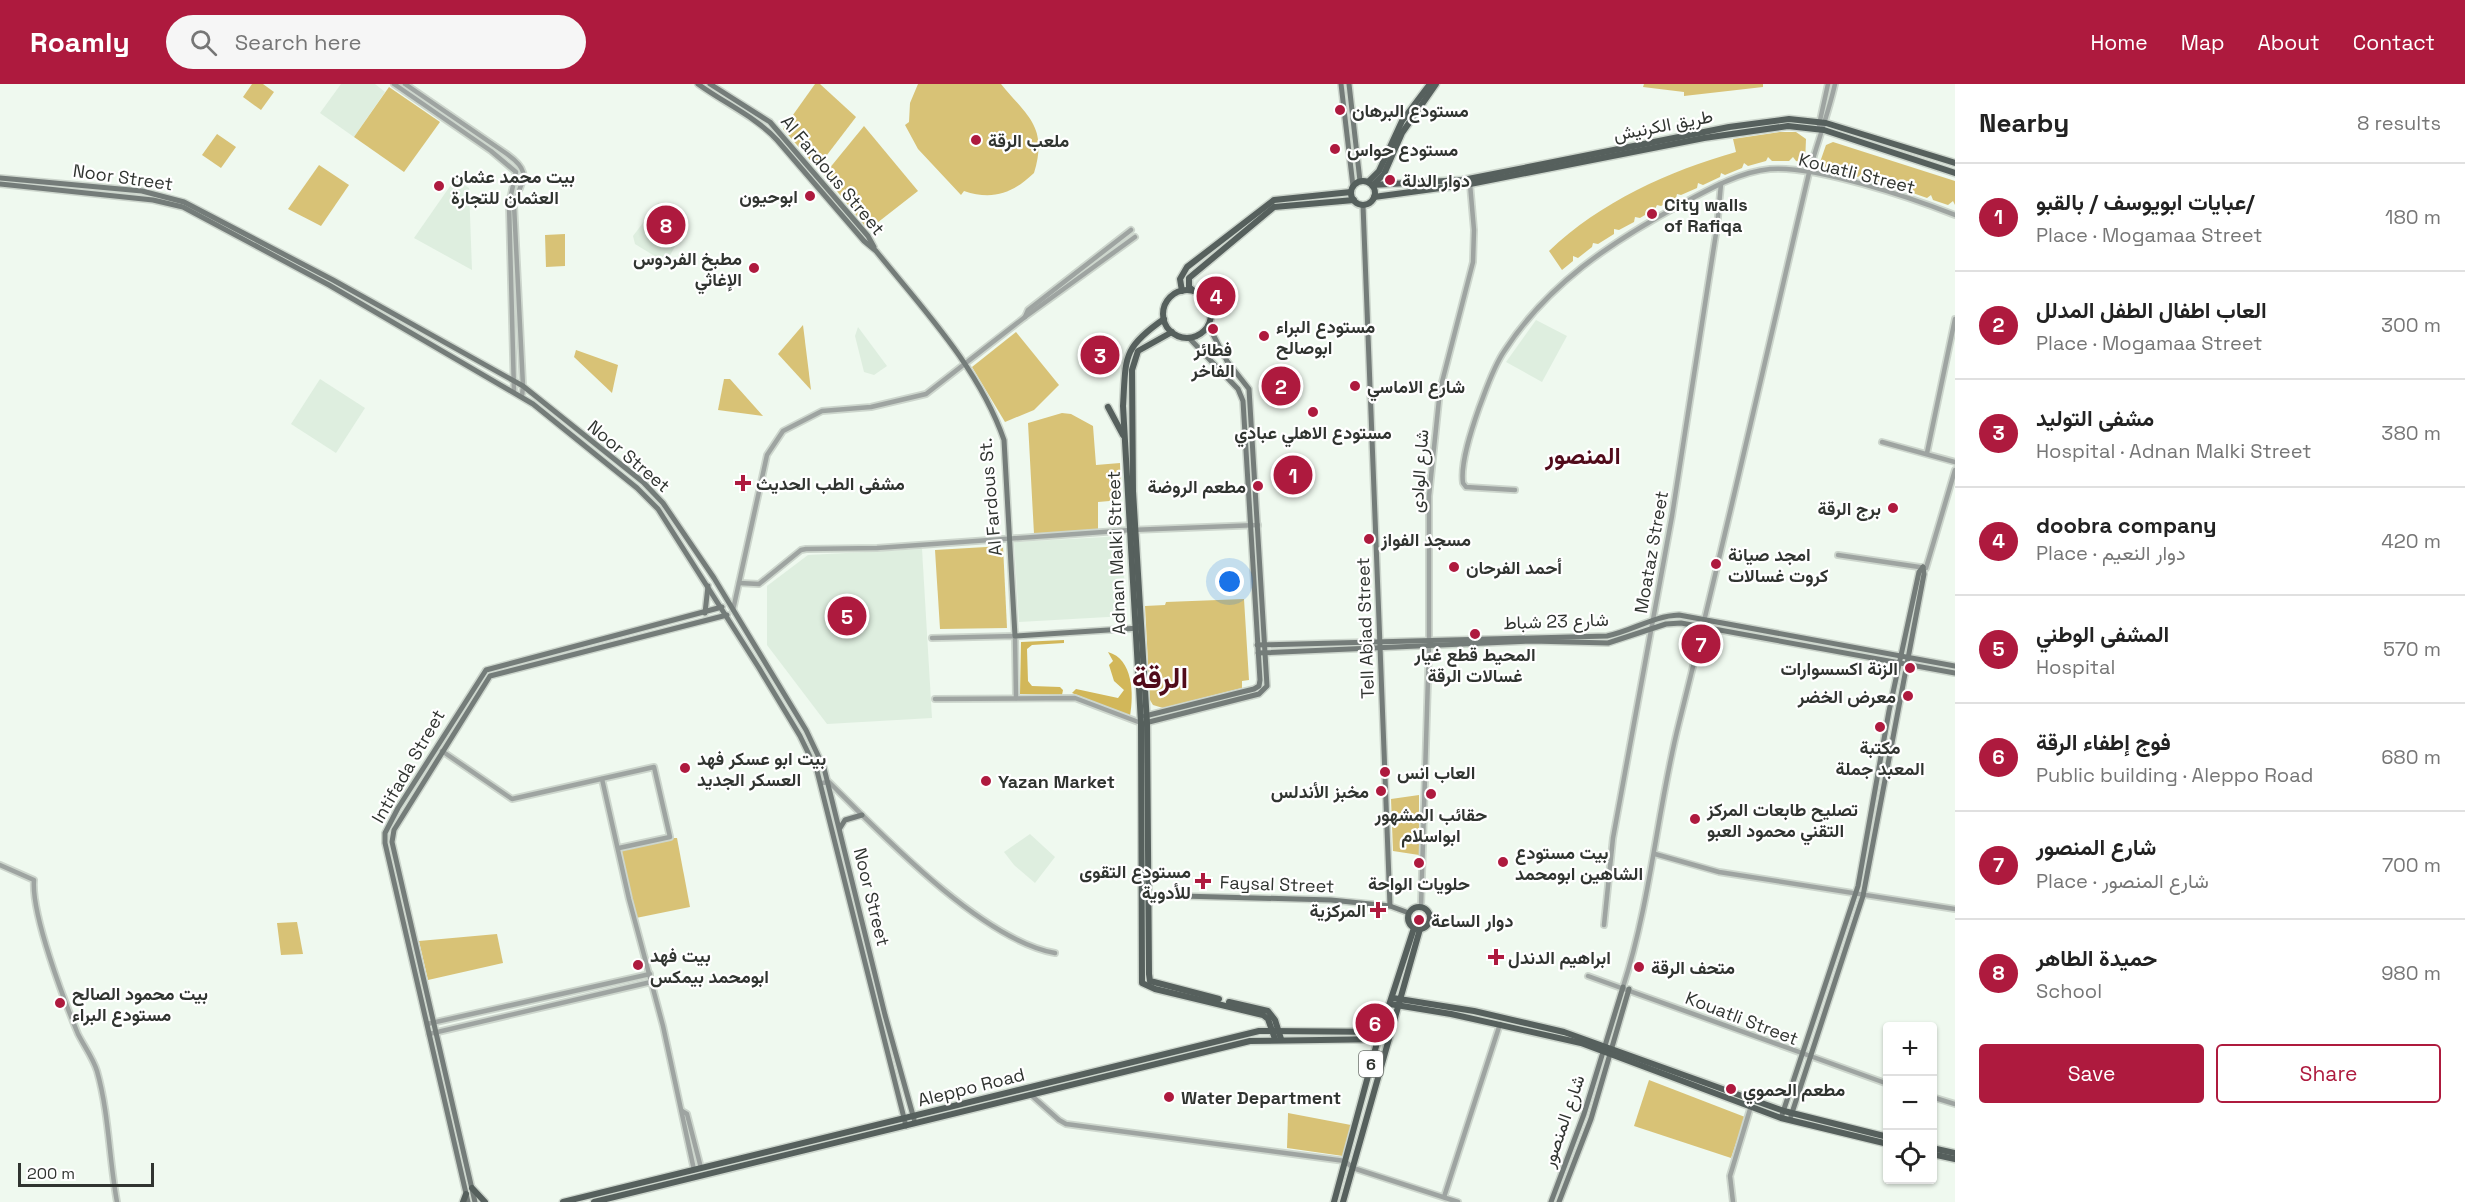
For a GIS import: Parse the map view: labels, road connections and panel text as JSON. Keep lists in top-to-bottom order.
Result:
{
  "streets": {
    "main road": [
      "طريق الكرنيش",
      "Al Fardous Street",
      "Noor Street",
      "Al Fardous St.",
      "Adnan Malki Street",
      "شارع 23 شباط",
      "Tell Abiad Street",
      "Intifada Street",
      "Faysal Street",
      "6",
      "Aleppo Road",
      "شارع المنصور"
    ],
    "street": ["Kouatli Street", "شارع الوادى", "Moataz Street"]
  },
  "crossings": [
    ["طريق الكرنيش", "شارع الوادى"],
    ["طريق الكرنيش", "Tell Abiad Street"],
    ["طريق الكرنيش", "شارع المنصور"],
    ["Kouatli Street", "Moataz Street"],
    ["Kouatli Street", "شارع المنصور"],
    ["Al Fardous Street", "Al Fardous St."],
    ["Noor Street", "Intifada Street"],
    ["Noor Street", "Aleppo Road"],
    ["شارع الوادى", "شارع 23 شباط"],
    ["شارع الوادى", "Faysal Street"],
    ["شارع الوادى", "6"],
    ["Moataz Street", "شارع 23 شباط"],
    ["Adnan Malki Street", "Faysal Street"],
    ["Adnan Malki Street", "Aleppo Road"],
    ["شارع 23 شباط", "Tell Abiad Street"],
    ["شارع 23 شباط", "شارع المنصور"],
    ["Tell Abiad Street", "Faysal Street"],
    ["Faysal Street", "6"],
    ["6", "Aleppo Road"]
  ],
  "districts": ["المنصور", "الرقة"],
  "places": {
    "other": [
      "مستودع البرهان",
      "ملعب الرقة",
      "مستودع حواس",
      "دوار الدلة",
      "بيت محمد عثمان العثمان للتجارة",
      "ابوحيون",
      "City walls of Rafiqa",
      "مطبخ الفردوس الإغاثي",
      "فطائر الفاخر",
      "مستودع البراء ابوصالح",
      "شارع الاماسي",
      "مستودع الاهلي عبادي",
      "مطعم الروضة",
      "برج الرقة",
      "مسجد الفواز",
      "امجد صيانة كروت غسالات",
      "أحمد الفرحان",
      "المحيط قطع غيار غسالات الرقة",
      "الزنة اكسسوارات",
      "معرض الخضر",
      "مكتبة المعبد جملة",
      "بيت ابو عسكر فهد العسكر الجديد",
      "العاب انس",
      "Yazan Market",
      "مخبز الأندلس",
      "حقائب المشهور ابواسلام",
      "تصليح طابعات المركز التقني محمود العبو",
      "بيت مستودع الشاهين ابومحمد",
      "حلويات الواحة",
      "دوار الساعة",
      "بيت فهد ابومحمد بيمكس",
      "متحف الرقة",
      "بيت محمود الصالح مستودع البراء",
      "مطعم الحموي",
      "Water Department"
    ],
    "health": [
      "مشفى الطب الحديث",
      "مستودع التقوى للأدوية",
      "المركزية",
      "ابراهيم الدندل"
    ]
  },
  "scale_bar": "200 m",
  "page": {
    "header": "Roamly",
    "search": "Search here",
    "nav": [
      "Home",
      "Map",
      "About",
      "Contact"
    ],
    "heading": ["Nearby", "8 results"],
    "list": [
      {
        "mark": "1",
        "name": "عبايات ابويوسف / بالقبو/",
        "note": "Place · Mogamaa Street",
        "value": "180 m"
      },
      {
        "mark": "2",
        "name": "العاب اطفال الطفل المدلل",
        "note": "Place · Mogamaa Street",
        "value": "300 m"
      },
      {
        "mark": "3",
        "name": "مشفى التوليد",
        "note": "Hospital · Adnan Malki Street",
        "value": "380 m"
      },
      {
        "mark": "4",
        "name": "doobra company",
        "note": "Place · دوار النعيم",
        "value": "420 m"
      },
      {
        "mark": "5",
        "name": "المشفى الوطني",
        "note": "Hospital",
        "value": "570 m"
      },
      {
        "mark": "6",
        "name": "فوج إطفاء الرقة",
        "note": "Public building · Aleppo Road",
        "value": "680 m"
      },
      {
        "mark": "7",
        "name": "شارع المنصور",
        "note": "Place · شارع المنصور",
        "value": "700 m"
      },
      {
        "mark": "8",
        "name": "حميدة الطاهر",
        "note": "School",
        "value": "980 m"
      }
    ],
    "pins": [
      "8",
      "4",
      "3",
      "2",
      "1",
      "5",
      "7",
      "6"
    ],
    "map_buttons": ["+", "−"],
    "buttons": ["Save", "Share"],
    "scale": "200 m"
  }
}
